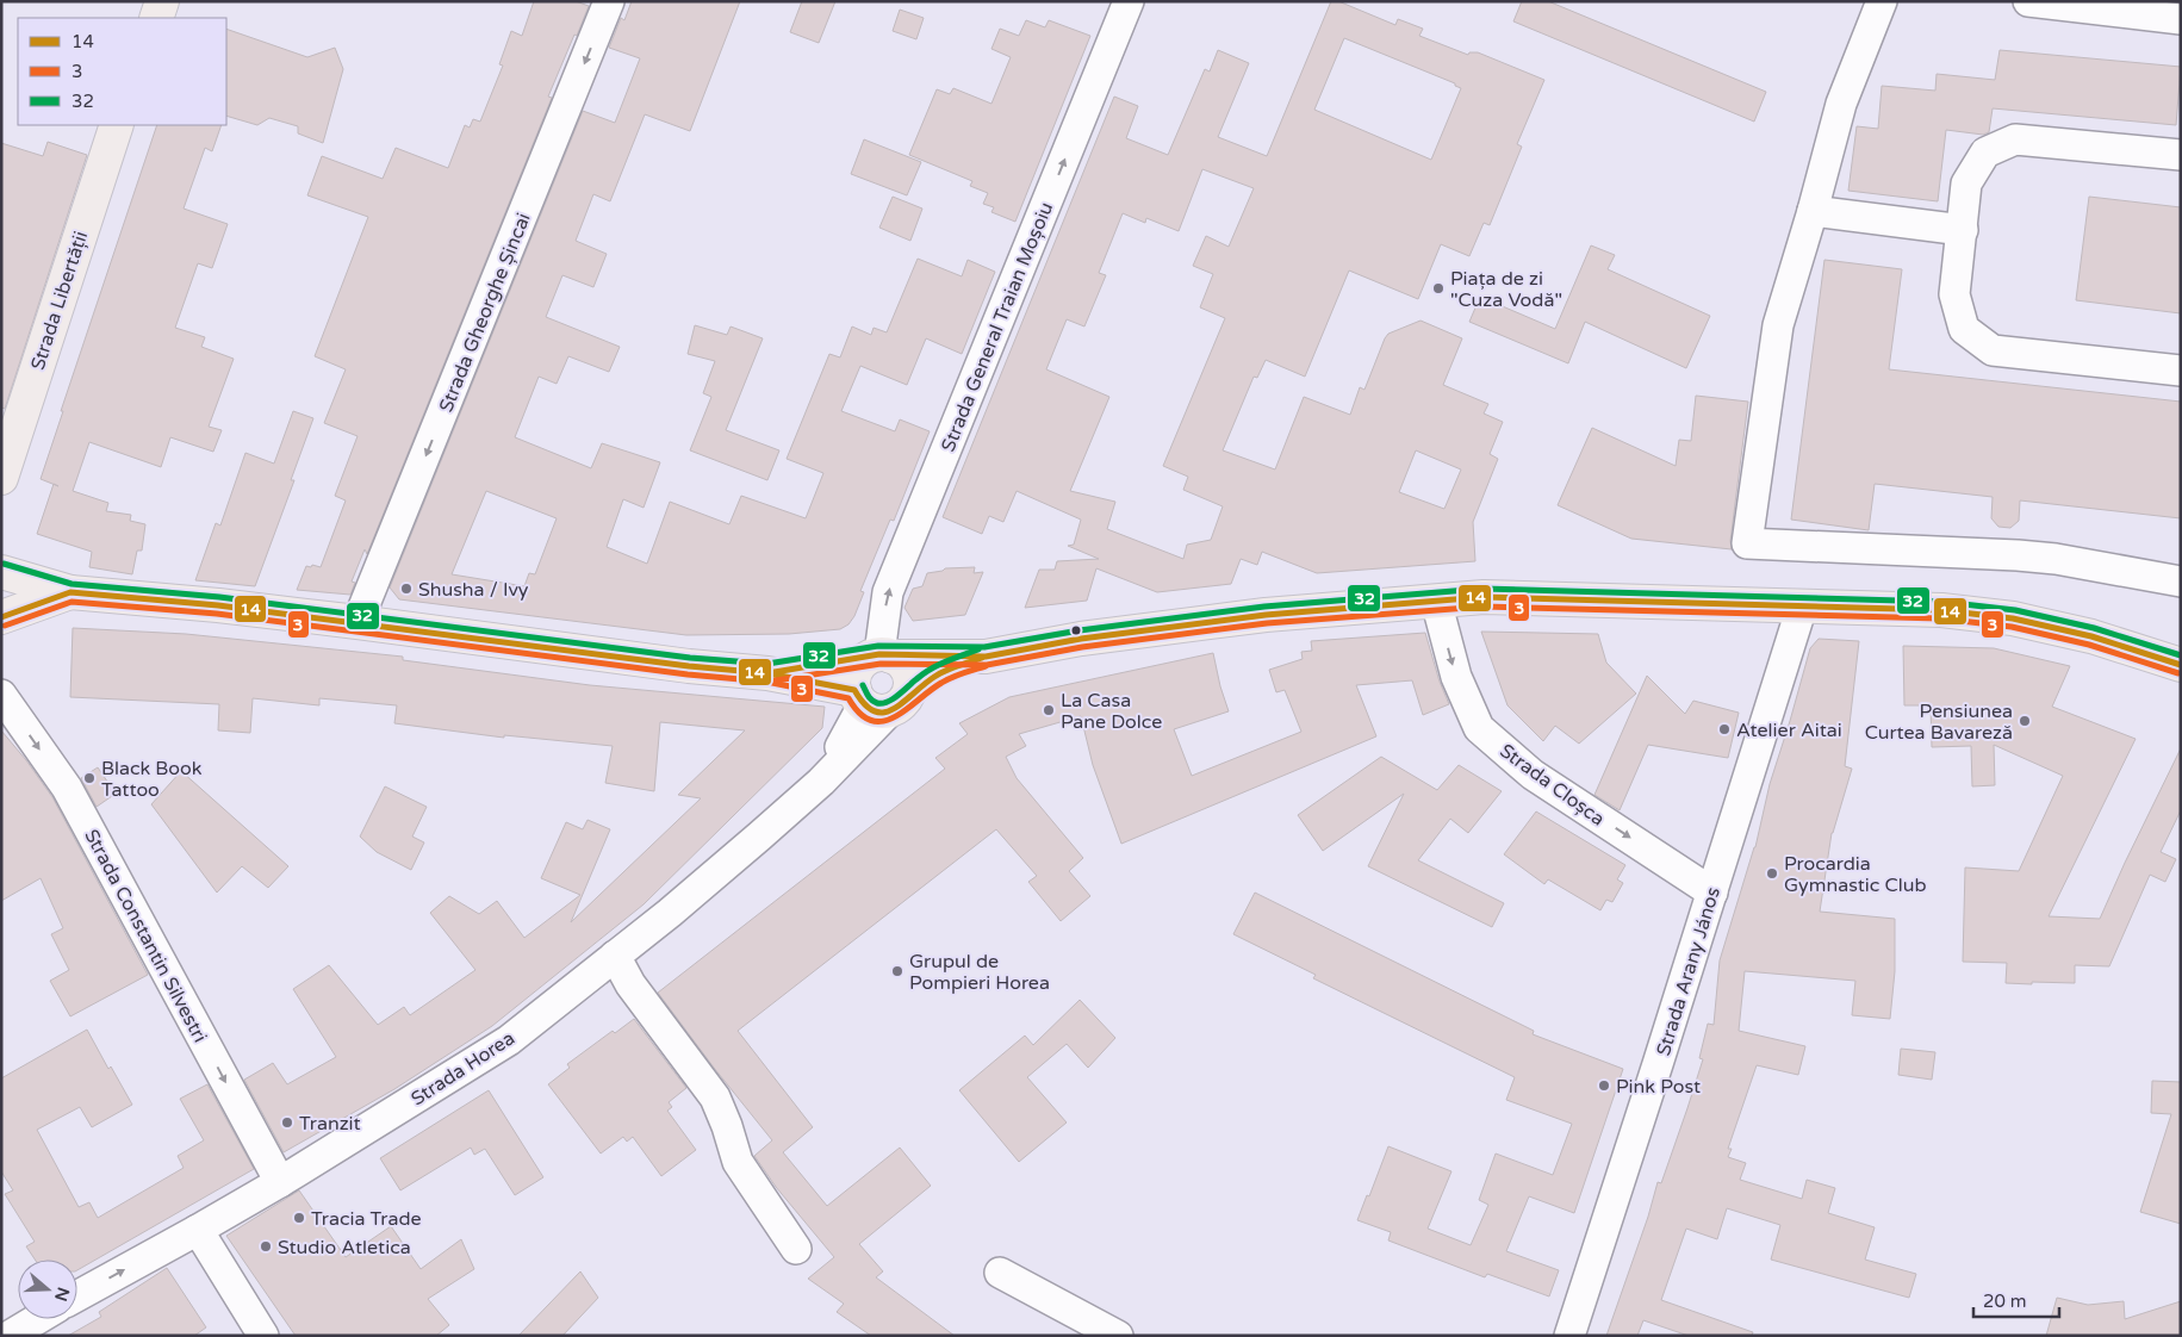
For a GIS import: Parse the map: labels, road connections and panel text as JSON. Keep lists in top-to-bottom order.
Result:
{
  "streets": {
    "main road": ["Strada Libertății"],
    "street": [
      "Strada Gheorghe Șincai",
      "Strada General Traian Moșoiu",
      "Strada Cloșca",
      "Strada Constantin Silvestri",
      "Strada Arany János",
      "Strada Horea"
    ]
  },
  "crossings": [
    ["Strada Cloșca", "Strada Arany János"],
    ["Strada Constantin Silvestri", "Strada Horea"]
  ],
  "one_way": [
    "Strada Gheorghe Șincai",
    "Strada General Traian Moșoiu",
    "Strada Cloșca",
    "Strada Constantin Silvestri"
  ],
  "places": [
    "Piața de zi \"Cuza Vodă\"",
    "Shusha / Ivy",
    "La Casa Pane Dolce",
    "Pensiunea Curtea Bavareză",
    "Atelier Aitai",
    "Black Book Tattoo",
    "Procardia Gymnastic Club",
    "Grupul de Pompieri Horea",
    "Pink Post",
    "Tranzit",
    "Tracia Trade",
    "Studio Atletica"
  ],
  "lines": ["transit line 32", "transit line 14", "transit line 3"],
  "legend": ["14", "3", "32"],
  "scale_bar": "20 m",
  "north": "right"
}
